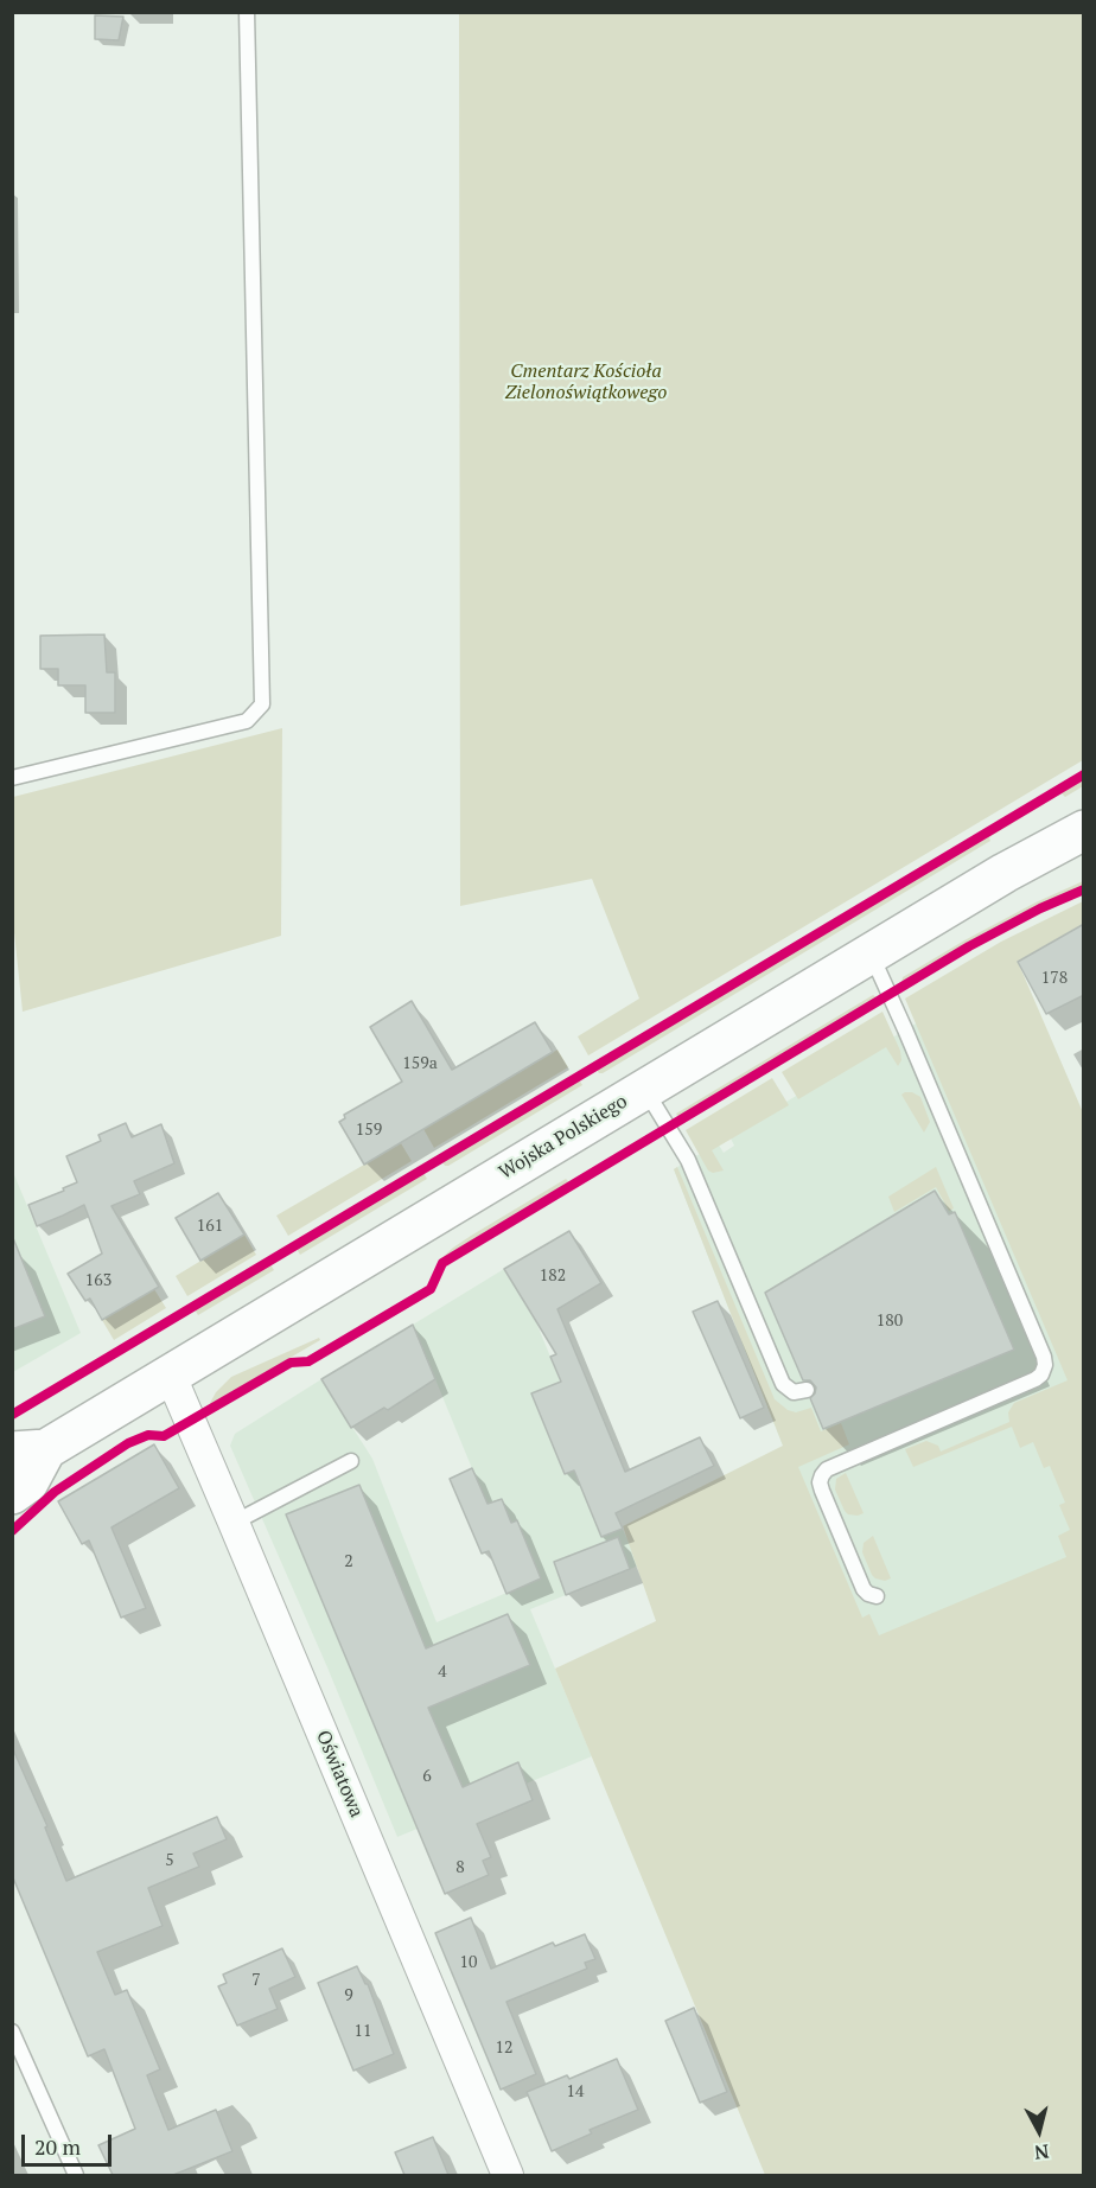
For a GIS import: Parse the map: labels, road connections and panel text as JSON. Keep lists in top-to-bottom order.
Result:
{
  "streets": {
    "main road": ["Wojska Polskiego"],
    "street": ["Oświatowa"]
  },
  "crossings": [
    ["Wojska Polskiego", "Oświatowa"]
  ],
  "parks": ["Cmentarz Kościoła Zielonoświątkowego"],
  "house_numbers": [
    "178",
    "159a",
    "159",
    "161",
    "182",
    "163",
    "180",
    "2",
    "4",
    "6",
    "5",
    "8",
    "10",
    "7",
    "9",
    "11",
    "12",
    "14"
  ],
  "scale_bar": "20 m",
  "north": "bottom"
}
